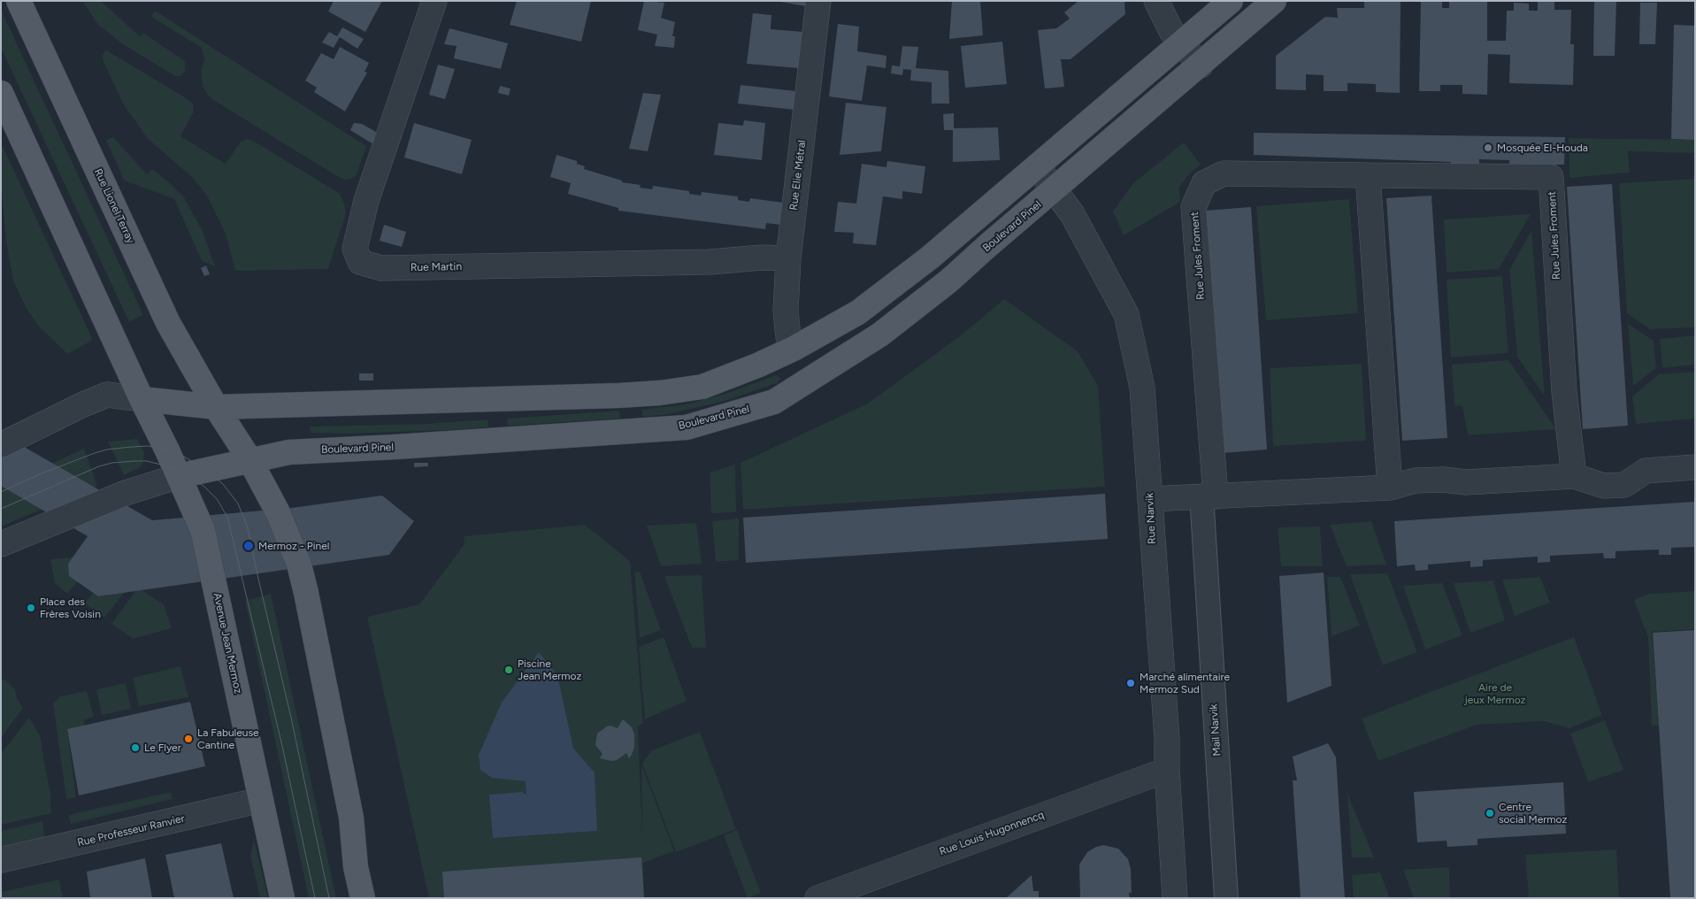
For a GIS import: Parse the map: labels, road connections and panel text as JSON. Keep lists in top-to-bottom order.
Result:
{
  "streets": {
    "main road": ["Rue Lionel Terray", "Boulevard Pinel", "Avenue Jean Mermoz"],
    "street": [
      "Rue Elie Métral",
      "Rue Jules Froment",
      "Rue Martin",
      "Rue Narvik",
      "Mail Narvik",
      "Rue Professeur Ranvier",
      "Rue Louis Hugonnencq"
    ]
  },
  "crossings": [
    ["Rue Elie Métral", "Rue Martin"],
    ["Boulevard Pinel", "Rue Narvik"],
    ["Boulevard Pinel", "Avenue Jean Mermoz"],
    ["Rue Jules Froment", "Mail Narvik"],
    ["Rue Narvik", "Rue Louis Hugonnencq"],
    ["Avenue Jean Mermoz", "Rue Professeur Ranvier"]
  ],
  "parks": ["Aire de jeux Mermoz"],
  "places": [
    "Mosquée El-Houda",
    "Mermoz - Pinel",
    "Place des Frères Voisin",
    "Piscine Jean Mermoz",
    "Marché alimentaire Mermoz Sud",
    "La Fabuleuse Cantine",
    "Le Flyer",
    "Centre social Mermoz"
  ]
}
